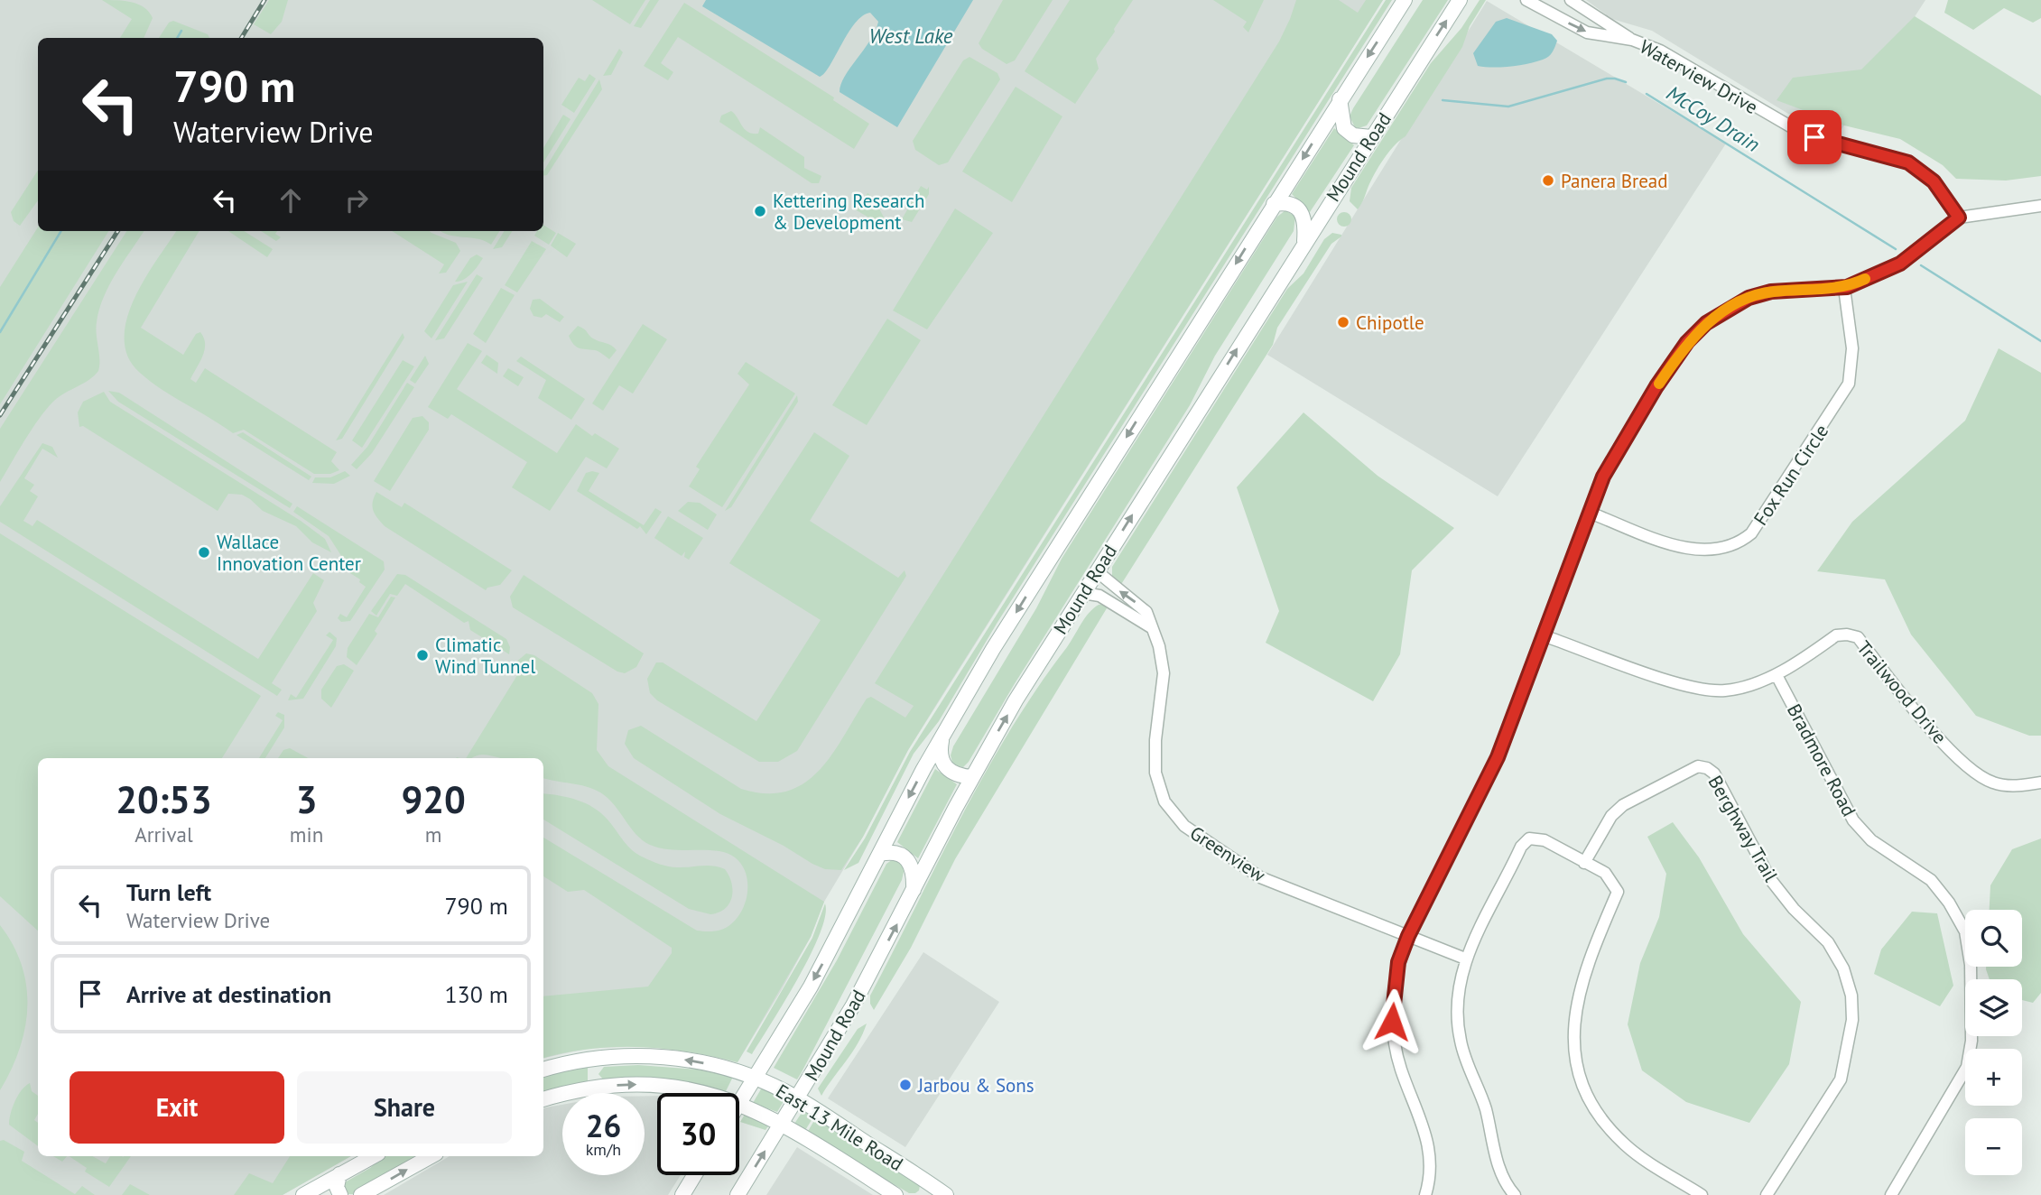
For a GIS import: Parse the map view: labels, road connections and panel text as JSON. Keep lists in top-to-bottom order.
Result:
{
  "streets": {
    "main road": ["Mound Road", "East 13 Mile Road"],
    "street": [
      "Waterview Drive",
      "Fox Run Circle",
      "Trailwood Drive",
      "Bradmore Road",
      "Berghway Trail",
      "Greenview"
    ]
  },
  "crossings": [
    ["Mound Road", "Greenview"],
    ["Mound Road", "East 13 Mile Road"],
    ["Trailwood Drive", "Bradmore Road"]
  ],
  "water": ["West Lake", "McCoy Drain"],
  "places": [
    "Panera Bread",
    "Kettering Research & Development",
    "Chipotle",
    "Wallace Innovation Center",
    "Climatic Wind Tunnel",
    "Jarbou & Sons"
  ],
  "page": {
    "turn": ["790 m", "Waterview Drive"],
    "eta": [
      "20:53",
      "Arrival",
      "3",
      "min",
      "920",
      "m"
    ],
    "list": [
      {
        "name": "Turn left",
        "note": "Waterview Drive",
        "value": "790 m"
      },
      {
        "name": "Arrive at destination",
        "value": "130 m"
      }
    ],
    "map_buttons": ["+", "−"],
    "buttons": ["Exit", "Share"],
    "speed": "26 km/h",
    "limit": "30"
  }
}
